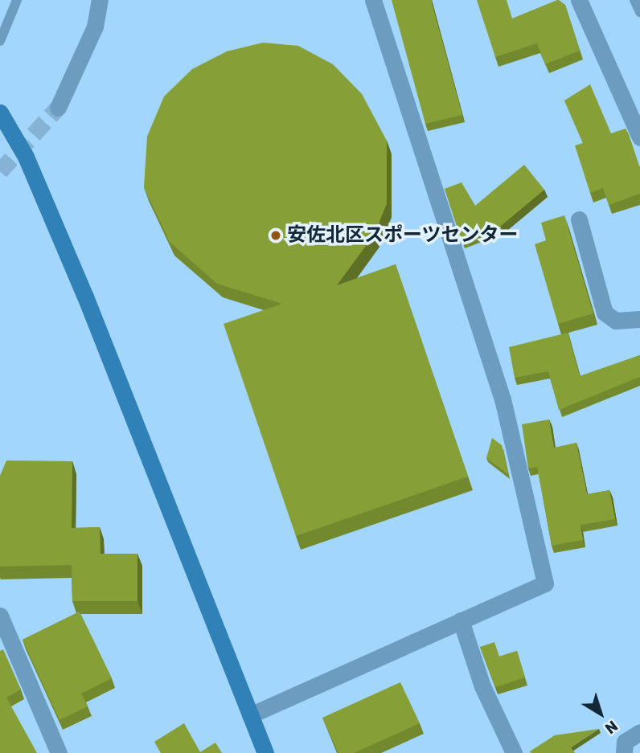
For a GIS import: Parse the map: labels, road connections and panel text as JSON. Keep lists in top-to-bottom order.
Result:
{
  "places": ["安佐北区スポーツセンター"],
  "north": "bottom right"
}
